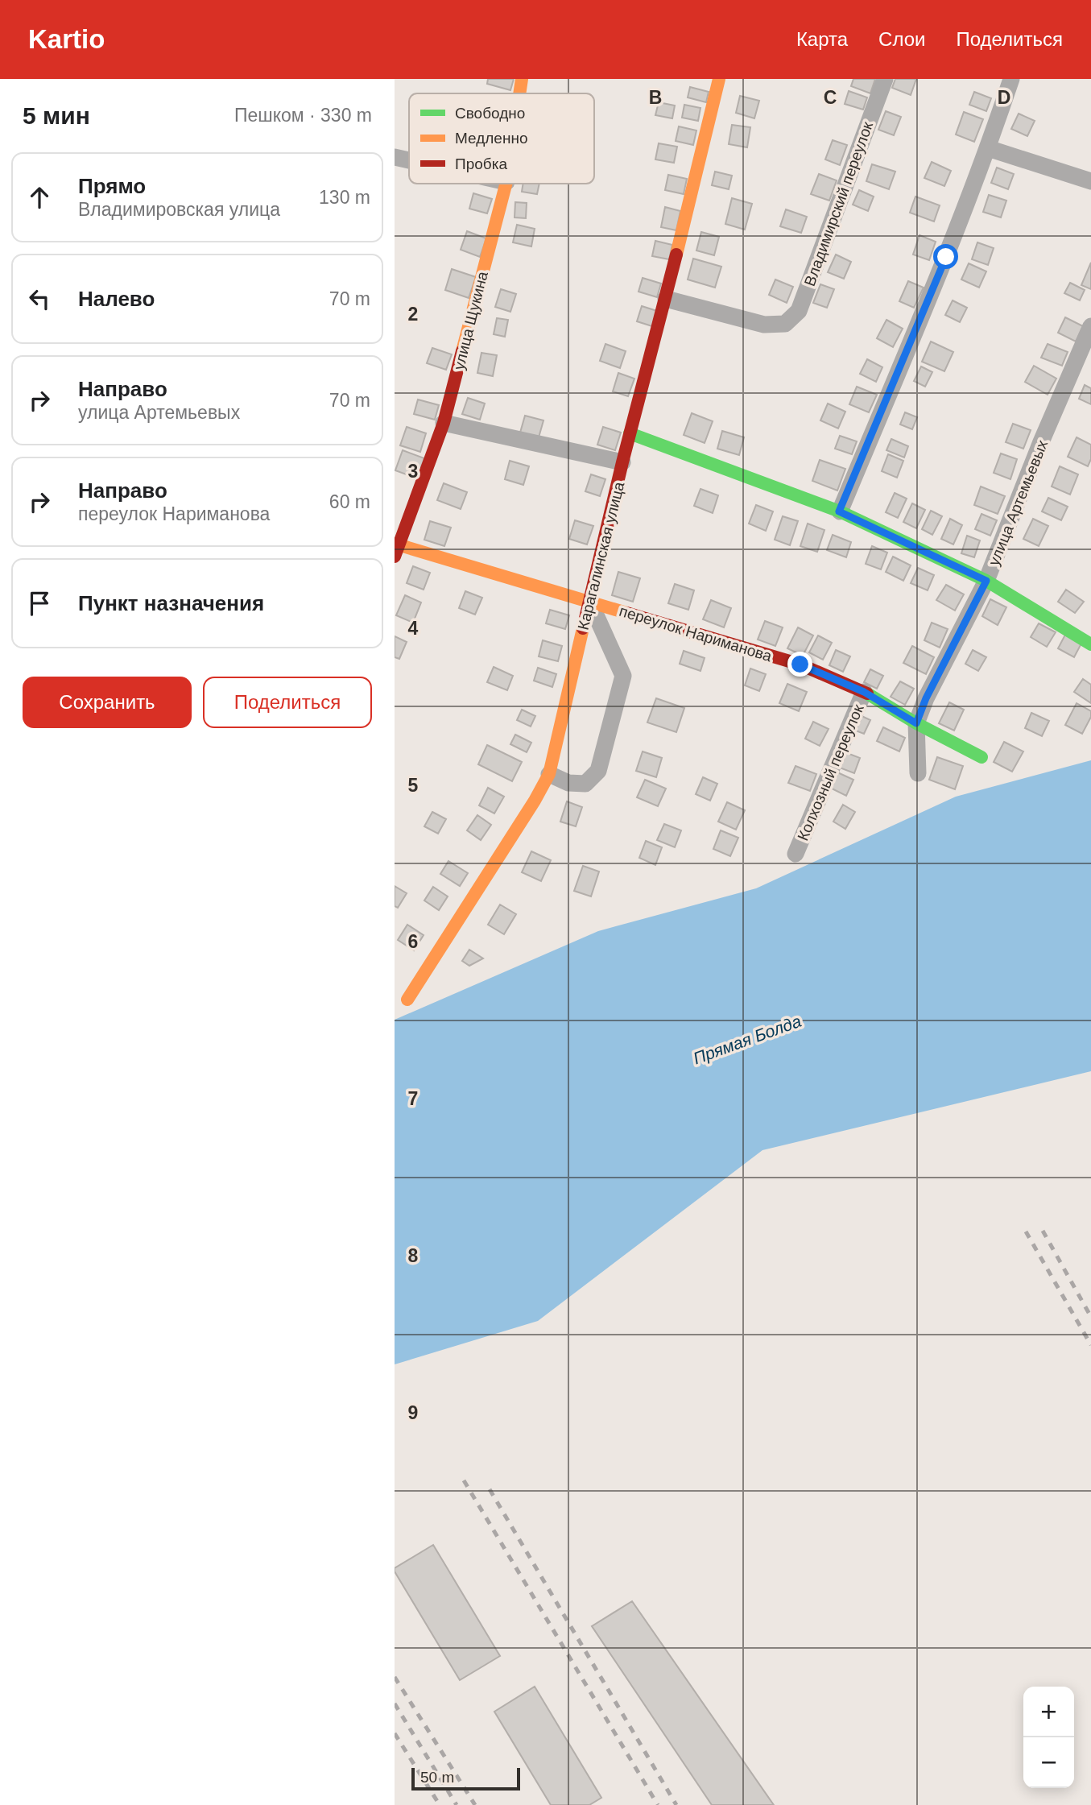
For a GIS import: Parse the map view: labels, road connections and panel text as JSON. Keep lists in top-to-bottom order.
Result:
{
  "streets": {
    "street": [
      "Владимирский переулок",
      "улица Щукина",
      "улица Артемьевых",
      "Карагалинская улица",
      "переулок Нариманова",
      "Колхозный переулок"
    ]
  },
  "crossings": [
    ["Владимирский переулок", "Карагалинская улица"],
    ["улица Щукина", "переулок Нариманова"],
    ["улица Артемьевых", "переулок Нариманова"],
    ["Карагалинская улица", "переулок Нариманова"],
    ["переулок Нариманова", "Колхозный переулок"]
  ],
  "water": ["Прямая Болда"],
  "legend": ["Свободно", "Медленно", "Пробка"],
  "scale_bar": "50 m",
  "page": {
    "header": "Kartio",
    "nav": ["Карта", "Слои", "Поделиться"],
    "heading": ["5 мин", "Пешком · 330 m"],
    "list": [
      ["Прямо", "Владимировская улица", "130 m"],
      ["Налево", "70 m"],
      ["Направо", "улица Артемьевых", "70 m"],
      ["Направо", "переулок Нариманова", "60 m"],
      "Пункт назначения"
    ],
    "buttons": ["Сохранить", "Поделиться"],
    "map_buttons": ["+", "−"],
    "scale": "50 m"
  },
  "grid": {
    "columns": ["B", "C", "D"],
    "rows": [
      "2",
      "3",
      "4",
      "5",
      "6",
      "7",
      "8",
      "9"
    ]
  }
}
